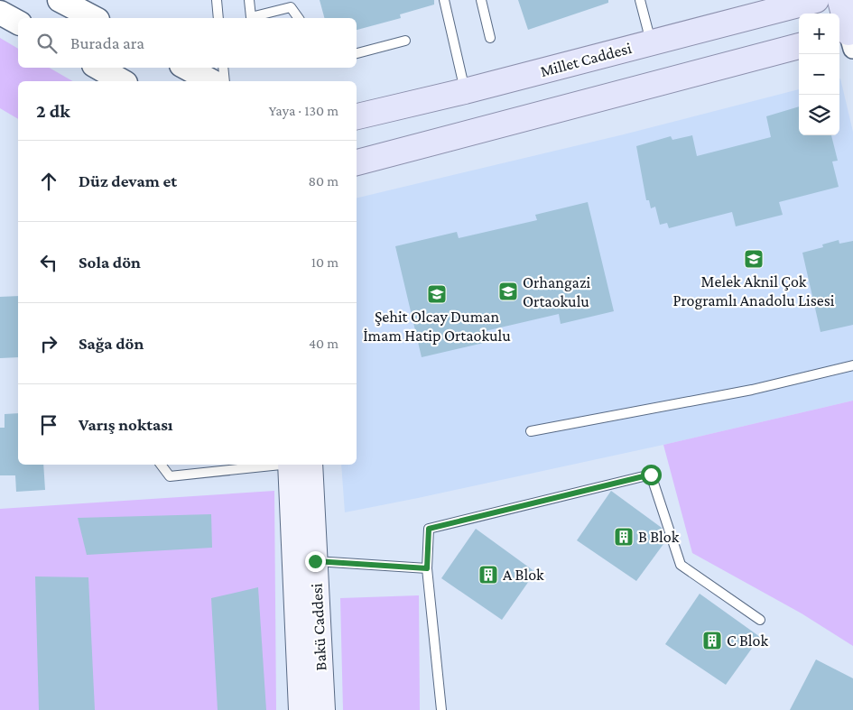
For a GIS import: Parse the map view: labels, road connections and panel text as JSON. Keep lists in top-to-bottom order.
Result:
{
  "streets": {
    "main road": ["Millet Caddesi", "Bakü Caddesi"]
  },
  "places": {
    "school or university": ["Melek Aknil Çok Programlı Anadolu Lisesi", "Orhangazi Ortaokulu", "Şehit Olcay Duman İmam Hatip Ortaokulu"],
    "building": ["B Blok", "A Blok", "C Blok"]
  },
  "page": {
    "map_buttons": ["+", "−"],
    "search": "Burada ara",
    "heading": ["2 dk", "Yaya · 130 m"],
    "list": [
      ["Düz devam et", "80 m"],
      ["Sola dön", "10 m"],
      ["Sağa dön", "40 m"],
      "Varış noktası"
    ]
  }
}
